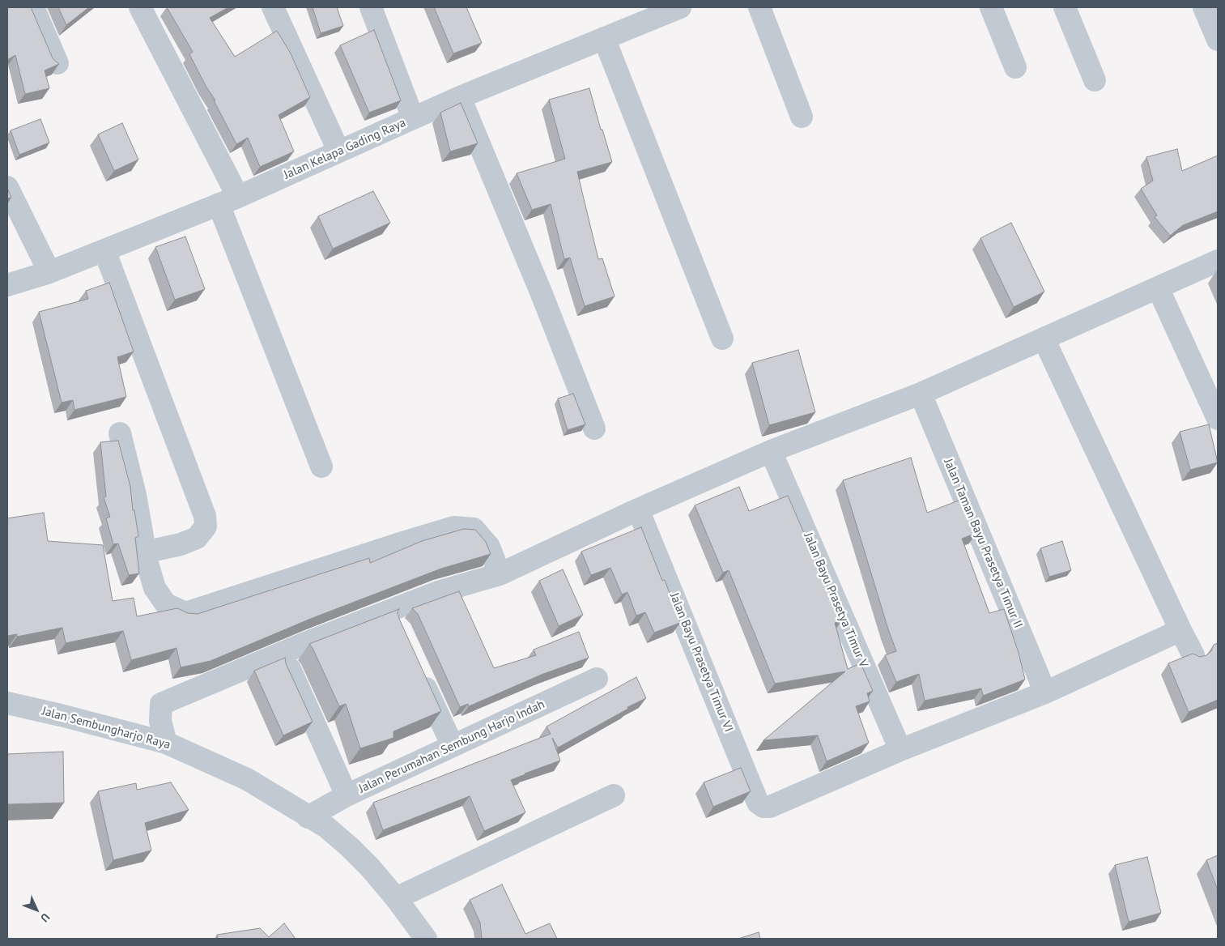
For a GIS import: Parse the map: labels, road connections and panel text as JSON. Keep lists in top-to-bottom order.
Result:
{
  "streets": {
    "street": [
      "Jalan Kelapa Gading Raya",
      "Jalan Taman Bayu Prasetya Timur II",
      "Jalan Bayu Prasetya Timur V",
      "Jalan Bayu Prasetya Timur VI",
      "Jalan Sembungharjo Raya",
      "Jalan Perumahan Sembung Harjo Indah"
    ]
  },
  "crossings": [
    ["Jalan Bayu Prasetya Timur V", "Jalan Bayu Prasetya Timur VI"],
    ["Jalan Sembungharjo Raya", "Jalan Perumahan Sembung Harjo Indah"]
  ],
  "north": "bottom right"
}
